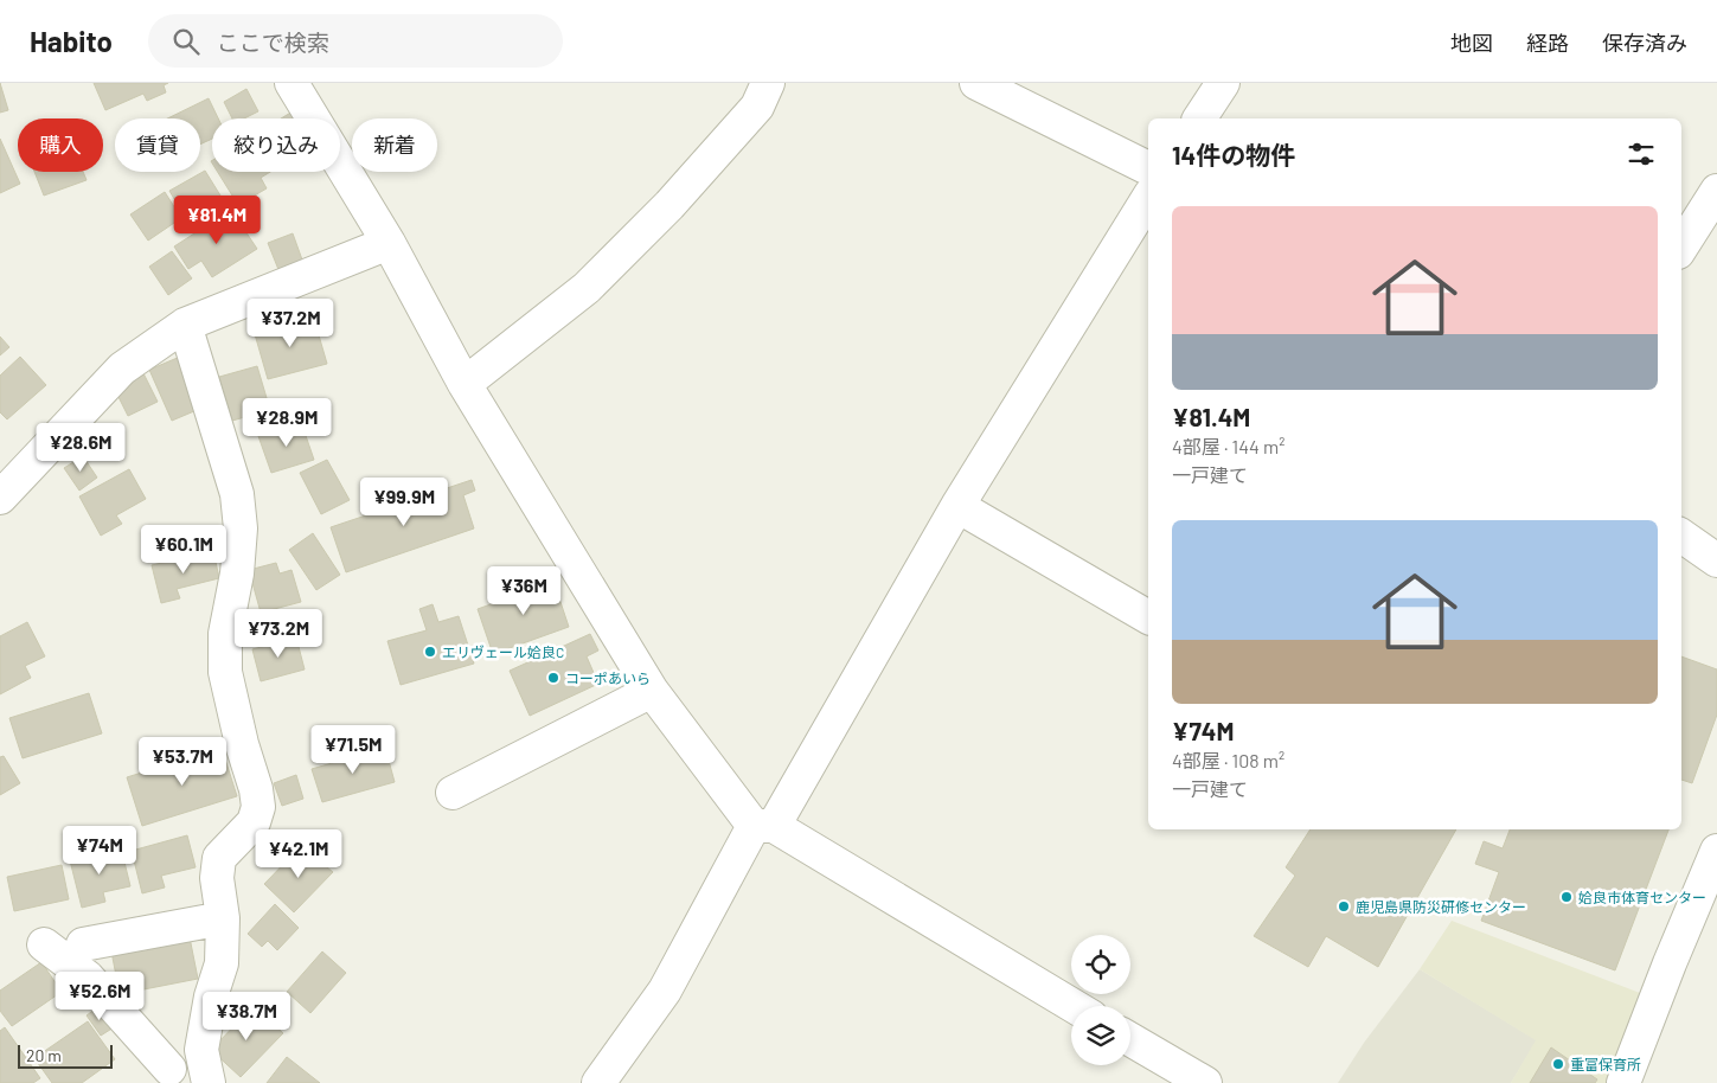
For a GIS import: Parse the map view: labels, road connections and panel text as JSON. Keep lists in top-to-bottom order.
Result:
{
  "places": [
    "エリヴェール姶良C",
    "コーポあいら",
    "姶良市体育センター",
    "鹿児島県防災研修センター",
    "重富保育所"
  ],
  "scale_bar": "20 m",
  "page": {
    "header": "Habito",
    "search": "ここで検索",
    "nav": ["地図", "経路", "保存済み"],
    "chip": [
      "購入",
      "賃貸",
      "絞り込み",
      "新着"
    ],
    "heading": "14件の物件",
    "list": [
      {
        "name": "¥81.4M",
        "note": "4部屋 · 144 m² · 一戸建て"
      },
      {
        "name": "¥74M",
        "note": "4部屋 · 108 m² · 一戸建て"
      }
    ],
    "price": [
      "¥81.4M",
      "¥37.2M",
      "¥28.9M",
      "¥28.6M",
      "¥99.9M",
      "¥60.1M",
      "¥36M",
      "¥73.2M",
      "¥71.5M",
      "¥53.7M",
      "¥74M",
      "¥42.1M",
      "¥52.6M",
      "¥38.7M"
    ],
    "scale": "20 m"
  }
}
